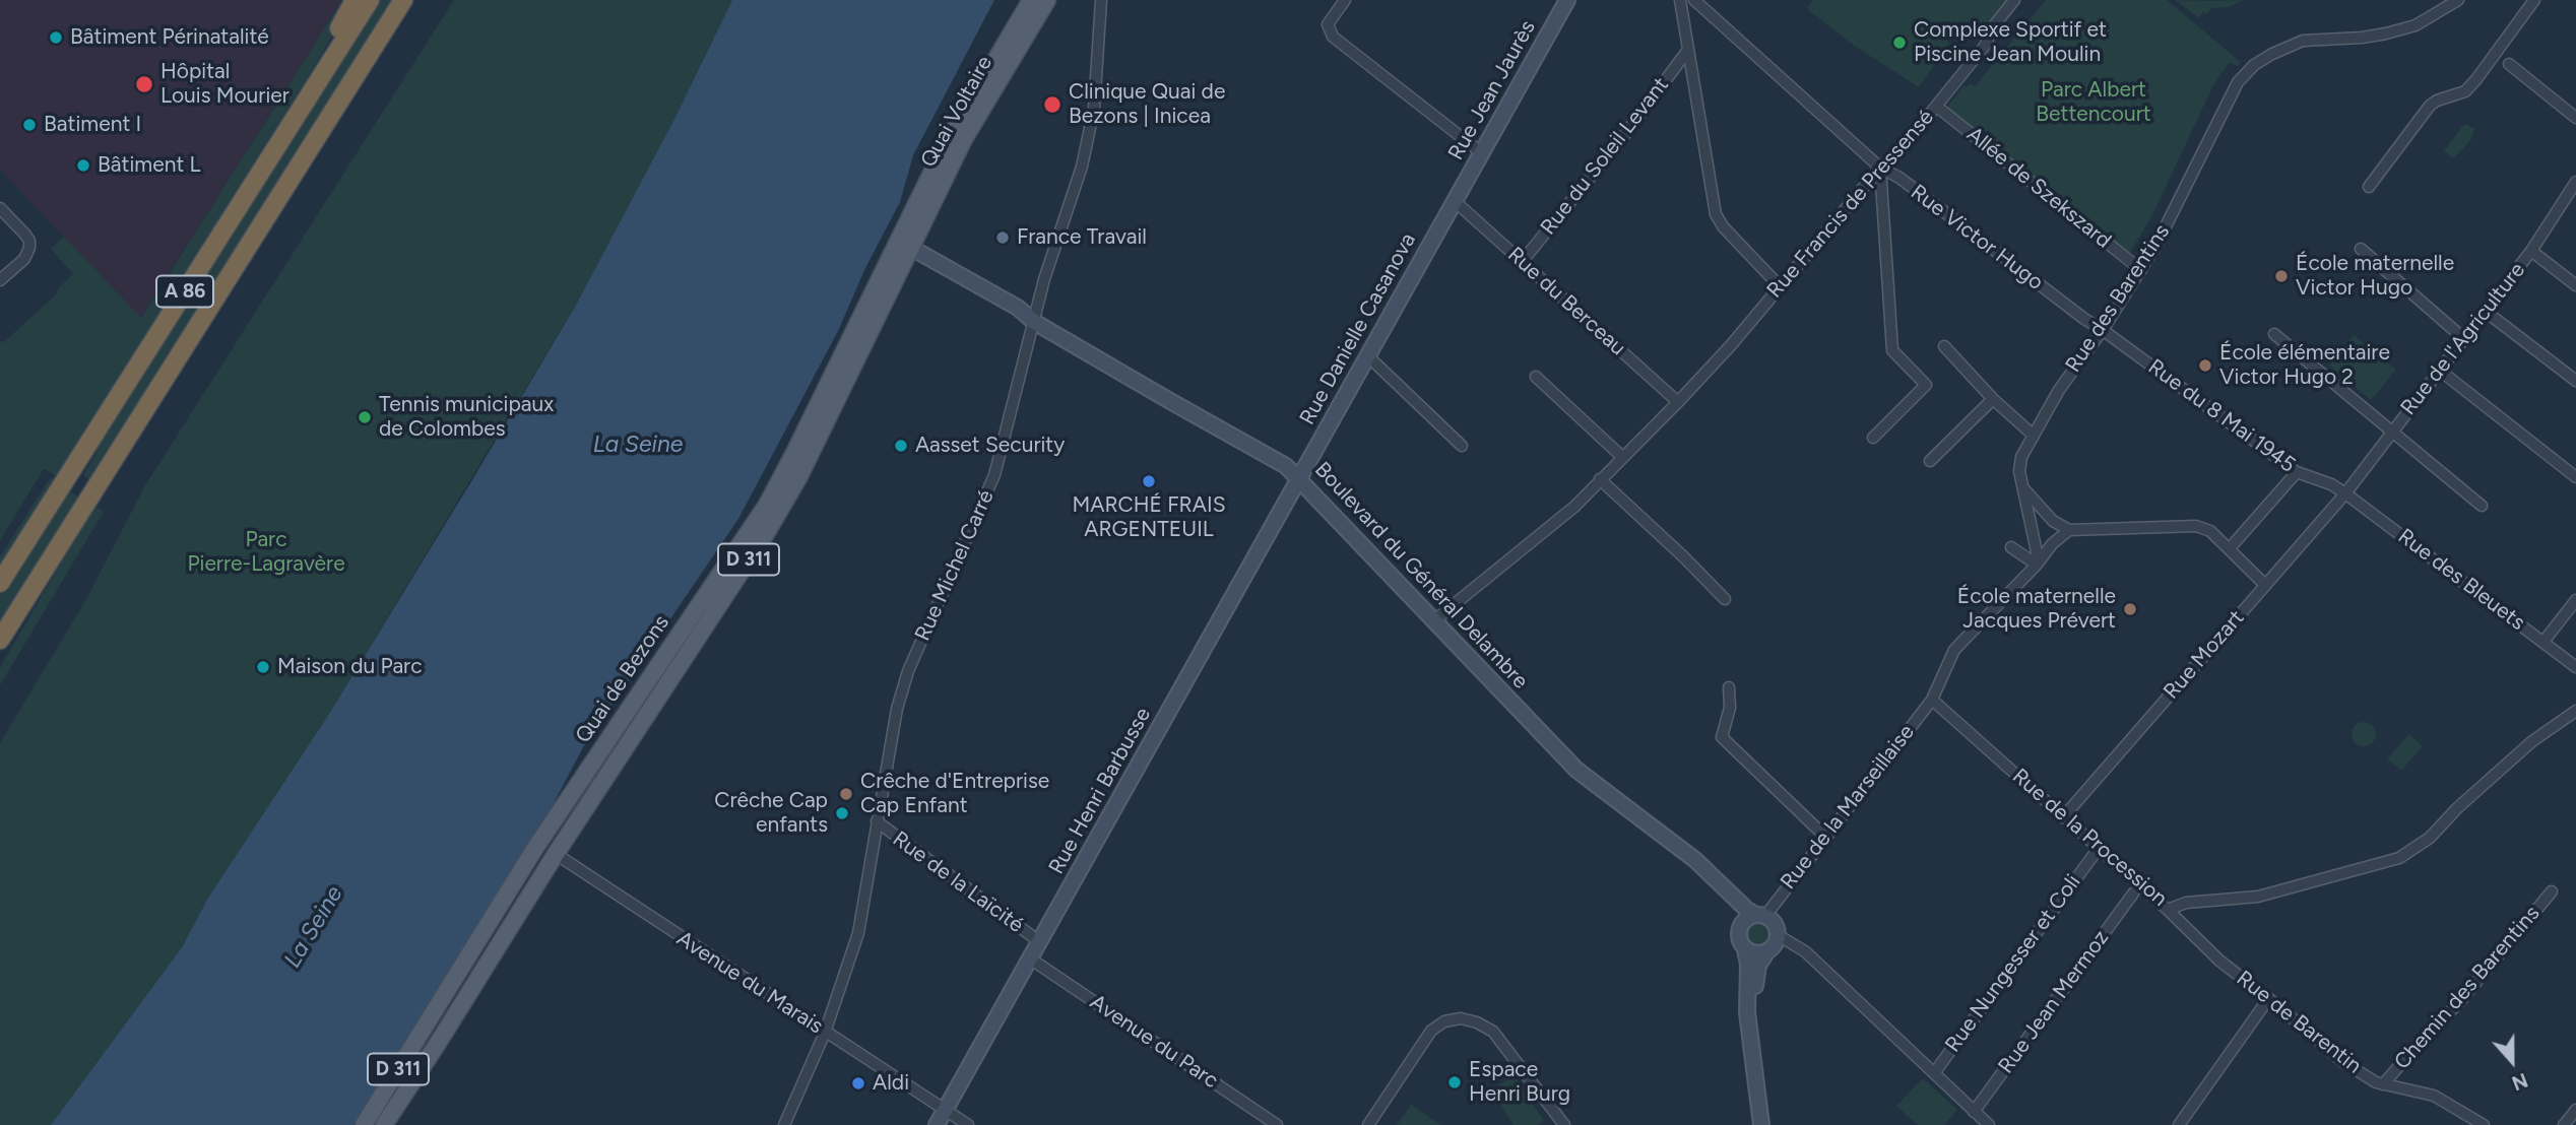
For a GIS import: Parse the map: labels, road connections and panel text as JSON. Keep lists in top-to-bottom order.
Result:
{
  "streets": {
    "highway": ["A 86"],
    "main road": ["Quai Voltaire", "D 311", "Quai de Bezons"],
    "street": [
      "Rue Jean Jaurès",
      "Rue du Soleil Levant",
      "Allée de Szekszard",
      "Rue Francis de Pressensé",
      "Rue Victor Hugo",
      "Rue des Barentins",
      "Rue du Berceau",
      "Rue Danielle Casanova",
      "Rue de l'Agriculture",
      "Rue du 8 Mai 1945",
      "Rue Michel Carré",
      "Boulevard du Général Delambre",
      "Rue des Bleuets",
      "Rue Mozart",
      "Rue Henri Barbusse",
      "Rue de la Marseillaise",
      "Rue de la Procession",
      "Rue de la Laïcité",
      "Rue Nungesser et Coli",
      "Avenue du Marais",
      "Chemin des Barentins",
      "Rue Jean Mermoz",
      "Rue de Barentin",
      "Avenue du Parc"
    ]
  },
  "crossings": [
    ["Rue Jean Jaurès", "Rue du Berceau"],
    ["Rue Jean Jaurès", "Rue Danielle Casanova"],
    ["Quai Voltaire", "Boulevard du Général Delambre"],
    ["Quai Voltaire", "Quai de Bezons"],
    ["Rue du Soleil Levant", "Rue du Berceau"],
    ["Allée de Szekszard", "Rue Francis de Pressensé"],
    ["Allée de Szekszard", "Rue des Barentins"],
    ["Rue Francis de Pressensé", "Rue Victor Hugo"],
    ["Rue Francis de Pressensé", "Rue du Berceau"],
    ["Rue Francis de Pressensé", "Boulevard du Général Delambre"],
    ["Rue Victor Hugo", "Rue des Barentins"],
    ["Rue Victor Hugo", "Rue du 8 Mai 1945"],
    ["Rue des Barentins", "Rue du 8 Mai 1945"],
    ["Rue du Berceau", "Rue Danielle Casanova"],
    ["Rue Danielle Casanova", "Boulevard du Général Delambre"],
    ["Rue Danielle Casanova", "Rue Henri Barbusse"],
    ["Rue de l'Agriculture", "Rue du 8 Mai 1945"],
    ["Rue de l'Agriculture", "Rue des Bleuets"],
    ["Rue de l'Agriculture", "Rue Mozart"],
    ["Rue du 8 Mai 1945", "Rue des Bleuets"],
    ["Rue du 8 Mai 1945", "Rue Mozart"],
    ["D 311", "Quai de Bezons"],
    ["Rue Michel Carré", "Boulevard du Général Delambre"],
    ["Rue Michel Carré", "Rue de la Laïcité"],
    ["Rue Michel Carré", "Avenue du Marais"],
    ["Boulevard du Général Delambre", "Quai de Bezons"],
    ["Boulevard du Général Delambre", "Rue Henri Barbusse"],
    ["Boulevard du Général Delambre", "Rue de la Marseillaise"],
    ["Rue des Bleuets", "Rue Mozart"],
    ["Rue Mozart", "Rue de la Procession"],
    ["Quai de Bezons", "Avenue du Marais"],
    ["Rue Henri Barbusse", "Rue de la Laïcité"],
    ["Rue Henri Barbusse", "Avenue du Marais"],
    ["Rue Henri Barbusse", "Avenue du Parc"],
    ["Rue de la Marseillaise", "Rue de la Procession"],
    ["Rue de la Procession", "Rue Nungesser et Coli"],
    ["Rue de la Procession", "Rue Jean Mermoz"],
    ["Rue de la Procession", "Rue de Barentin"],
    ["Chemin des Barentins", "Rue de Barentin"]
  ],
  "water": ["La Seine"],
  "parks": ["Parc Albert Bettencourt", "Parc Pierre-Lagravère"],
  "places": [
    "Bâtiment Périnatalité",
    "Complexe Sportif et Piscine Jean Moulin",
    "Hôpital Louis Mourier",
    "Clinique Quai de Bezons | Inicea",
    "Batiment I",
    "Bâtiment L",
    "France Travail",
    "École maternelle Victor Hugo",
    "École élémentaire Victor Hugo 2",
    "Tennis municipaux de Colombes",
    "Aasset Security",
    "MARCHÉ FRAIS ARGENTEUIL",
    "École maternelle Jacques Prévert",
    "Maison du Parc",
    "Crêche d'Entreprise Cap Enfant",
    "Crêche Cap enfants",
    "Espace Henri Burg",
    "Aldi"
  ],
  "north": "bottom"
}
